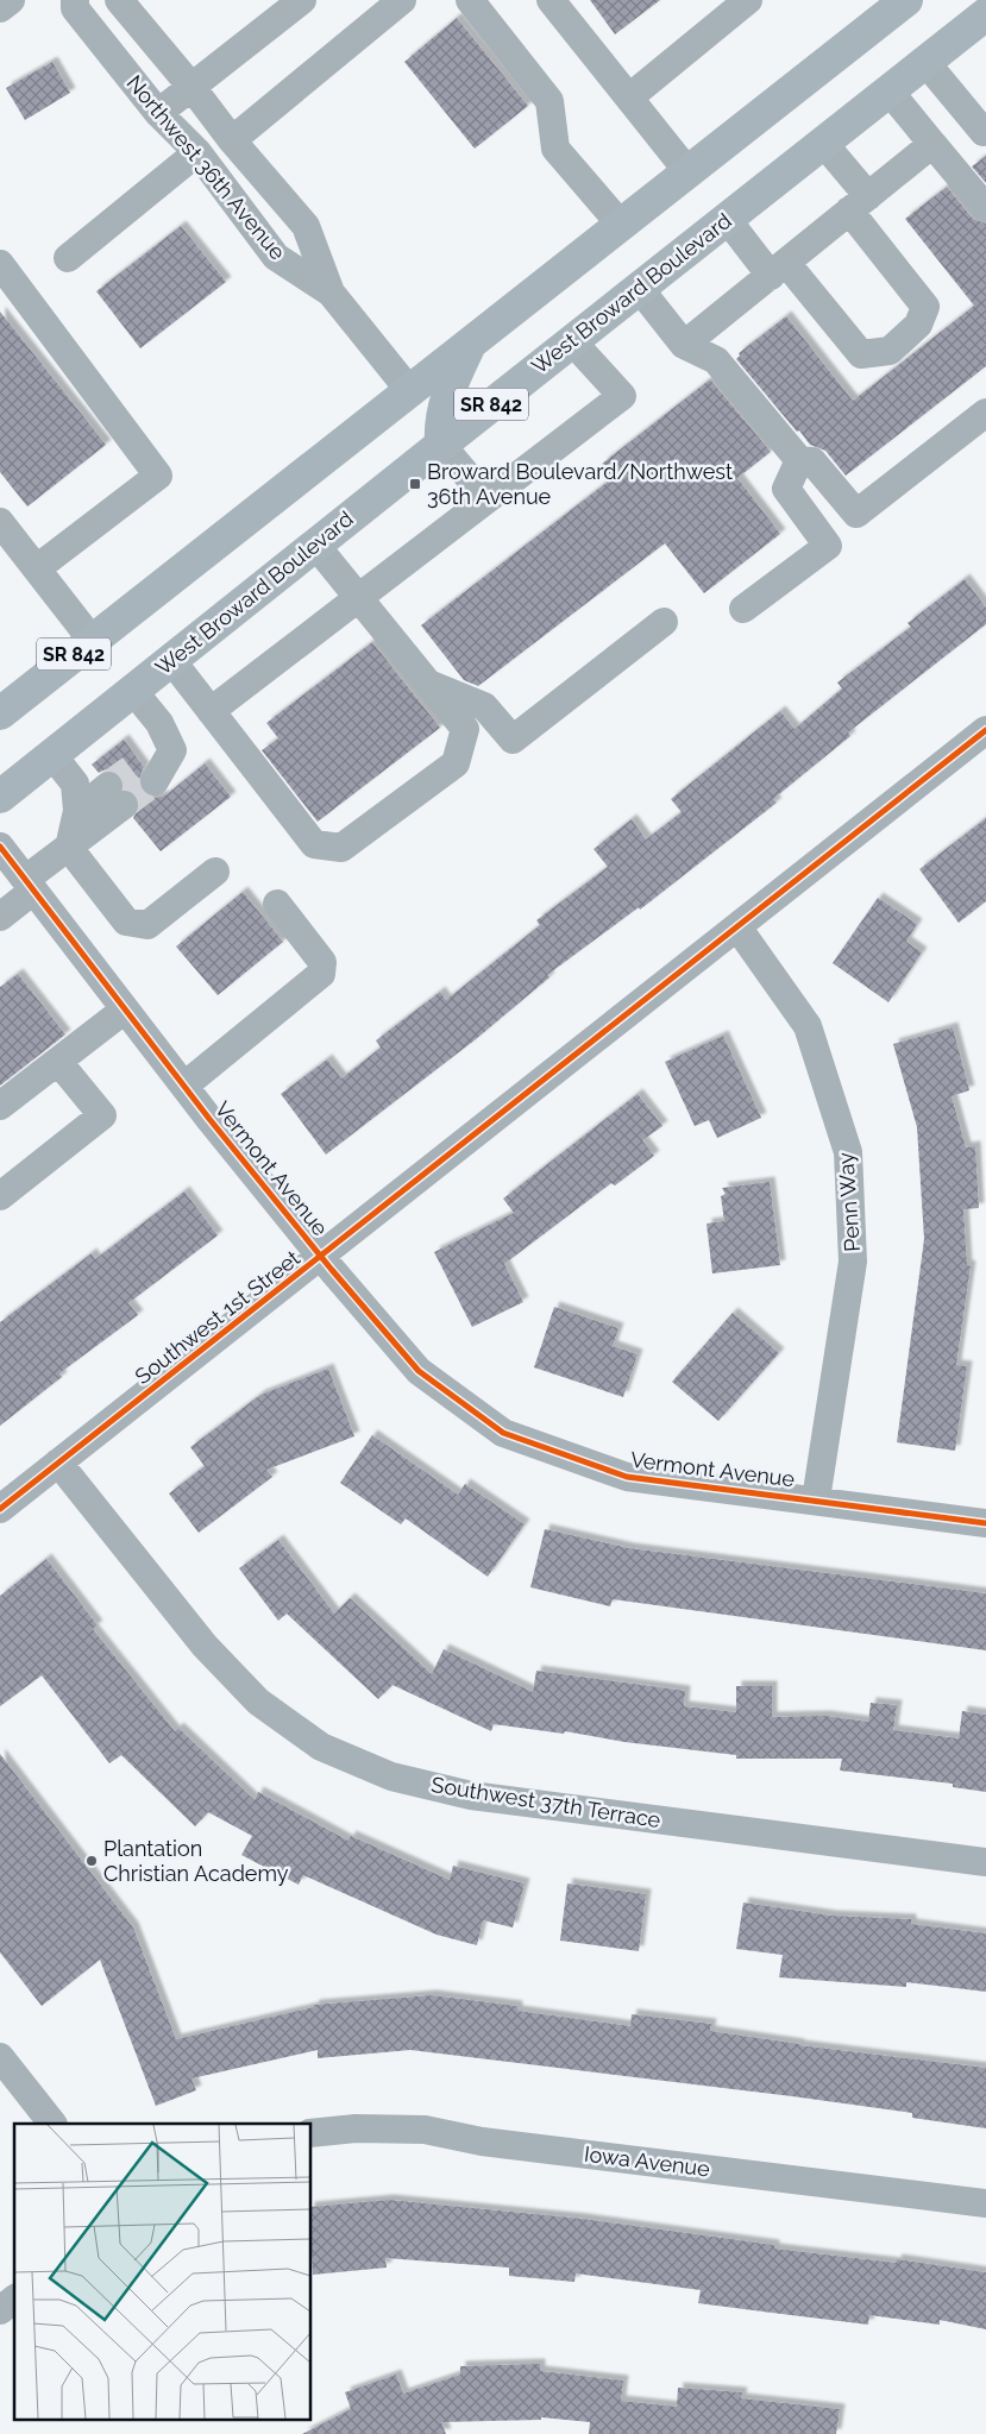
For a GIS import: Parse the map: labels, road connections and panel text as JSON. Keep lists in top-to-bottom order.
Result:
{
  "streets": {
    "main road": ["West Broward Boulevard", "SR 842"],
    "street": [
      "Northwest 36th Avenue",
      "Vermont Avenue",
      "Penn Way",
      "Southwest 1st Street",
      "Southwest 37th Terrace",
      "Iowa Avenue"
    ]
  },
  "crossings": [
    ["Northwest 36th Avenue", "SR 842"],
    ["Vermont Avenue", "Penn Way"],
    ["Vermont Avenue", "Southwest 1st Street"],
    ["Penn Way", "Southwest 1st Street"],
    ["Southwest 1st Street", "Southwest 37th Terrace"]
  ],
  "places": {
    "transit": ["Broward Boulevard/Northwest 36th Avenue"],
    "other": ["Plantation Christian Academy"]
  }
}
